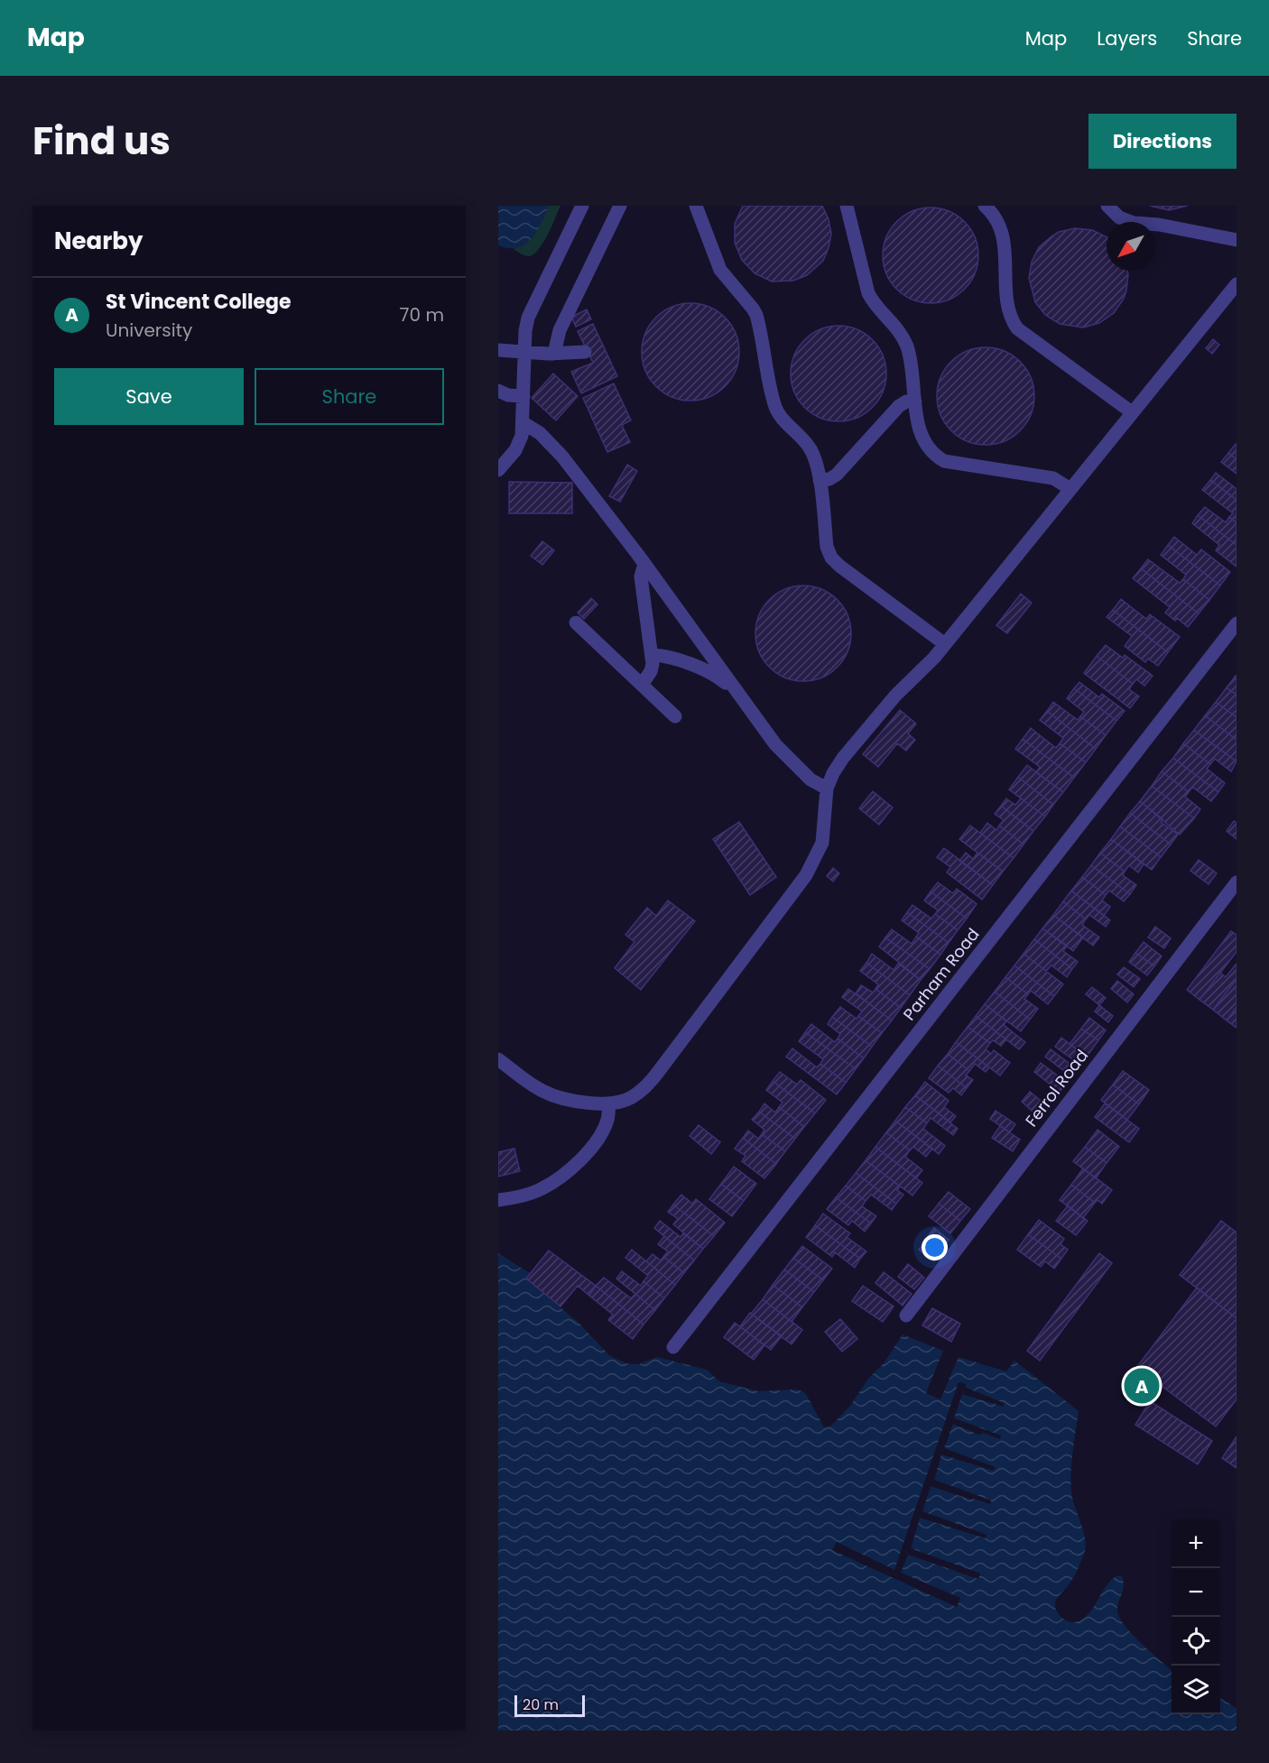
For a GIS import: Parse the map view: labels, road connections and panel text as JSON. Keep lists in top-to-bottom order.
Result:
{
  "streets": {
    "street": ["Parham Road", "Ferrol Road"]
  },
  "scale_bar": "20 m",
  "north": "bottom left",
  "page": {
    "header": "Map",
    "nav": ["Map", "Layers", "Share"],
    "title": "Find us",
    "buttons": [
      "Directions",
      ["Save", "Share"]
    ],
    "heading": "Nearby",
    "list": [
      {
        "mark": "A",
        "name": "St Vincent College",
        "note": "University",
        "value": "70 m"
      }
    ],
    "pins": "A",
    "map_buttons": ["+", "−"],
    "scale": "20 m"
  }
}
